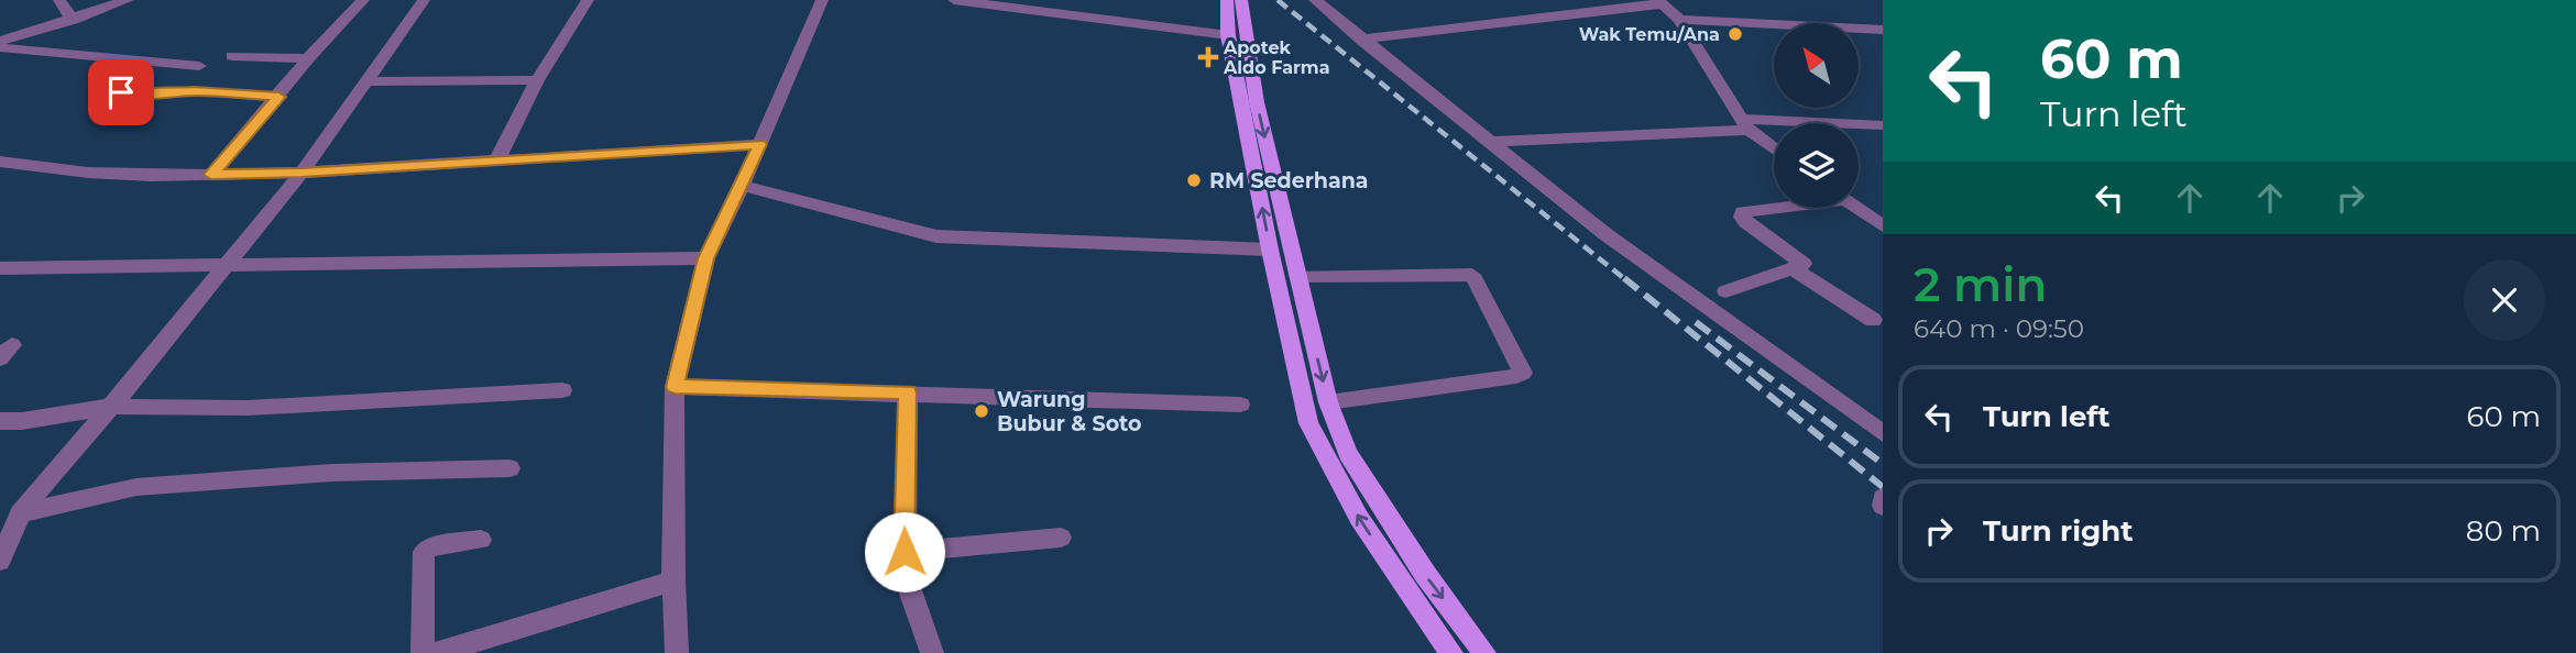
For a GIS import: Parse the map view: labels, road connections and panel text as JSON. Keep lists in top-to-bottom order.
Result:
{
  "places": {
    "other": ["Wak Temu/Ana", "RM Sederhana", "Warung Bubur & Soto"],
    "health": ["Apotek Aldo Farma"]
  },
  "north": "top left",
  "page": {
    "turn": ["60 m", "Turn left"],
    "heading": ["2 min", "640 m · 09:50"],
    "list": [
      {
        "name": "Turn left",
        "value": "60 m"
      },
      {
        "name": "Turn right",
        "value": "80 m"
      }
    ]
  }
}
